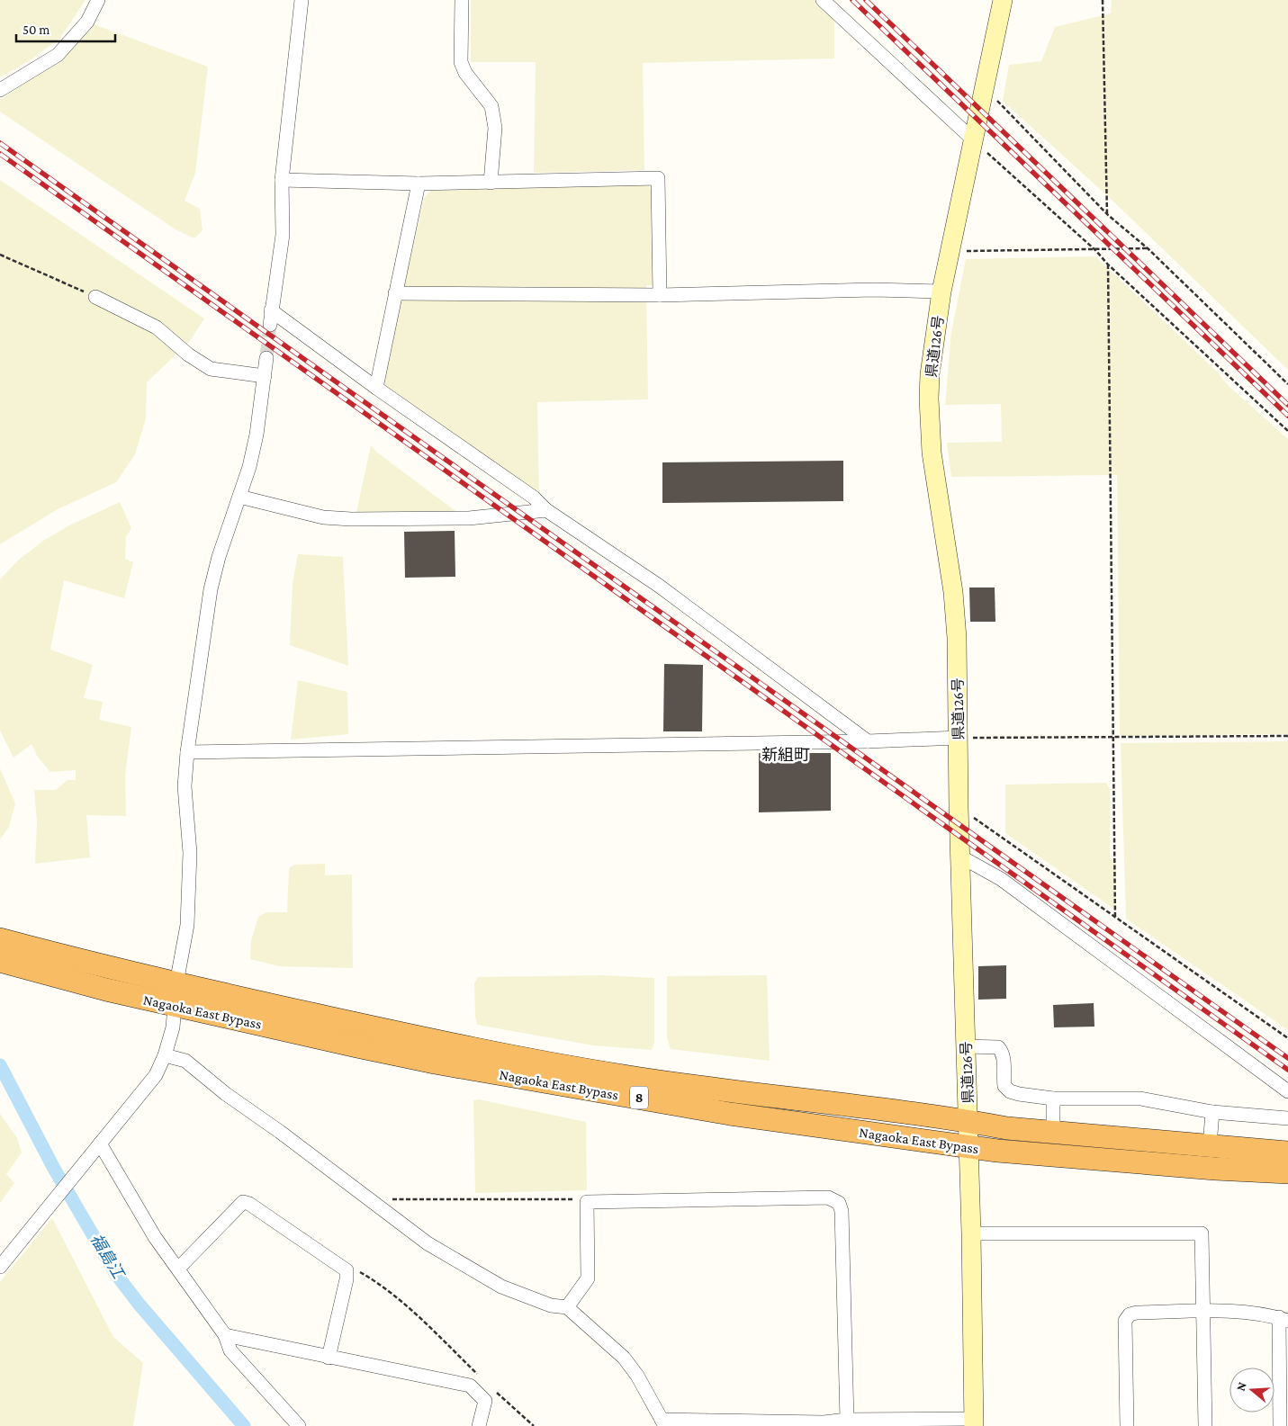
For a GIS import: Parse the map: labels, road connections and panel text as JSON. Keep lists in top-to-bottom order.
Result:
{
  "streets": {
    "highway": ["Nagaoka East Bypass", "8"],
    "main road": ["県道126号"]
  },
  "crossings": [
    ["県道126号", "Nagaoka East Bypass"]
  ],
  "districts": ["新組町"],
  "water": ["福島江"],
  "scale_bar": "50 m",
  "north": "left"
}
